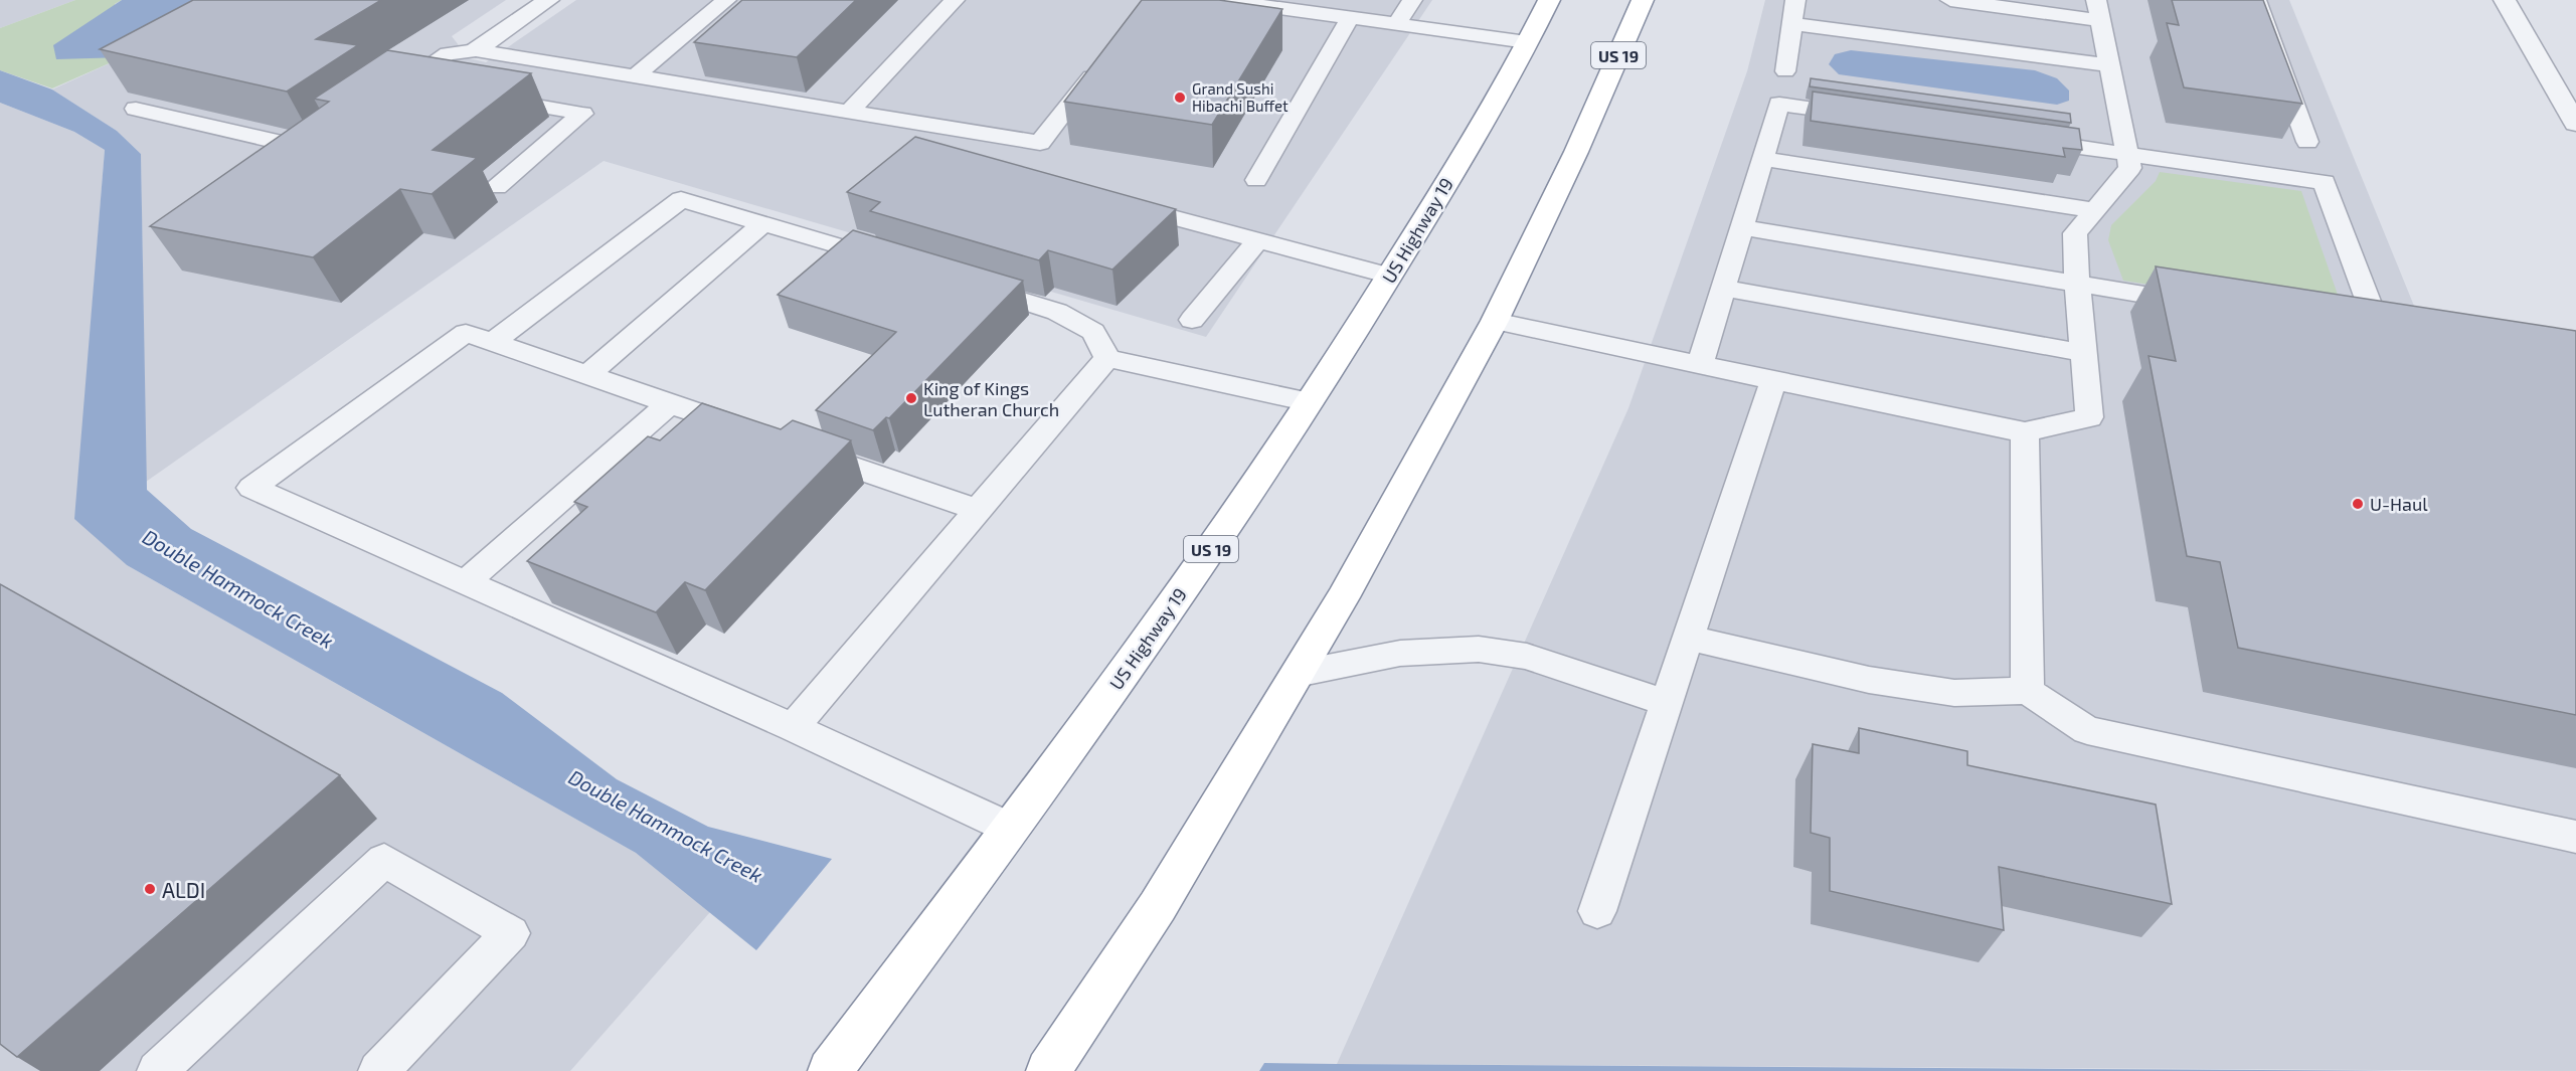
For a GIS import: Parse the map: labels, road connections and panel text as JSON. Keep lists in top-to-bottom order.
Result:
{
  "streets": {
    "highway": ["US 19", "US Highway 19"]
  },
  "water": ["Double Hammock Creek"],
  "places": [
    "Grand Sushi Hibachi Buffet",
    "King of Kings Lutheran Church",
    "U-Haul",
    "ALDI"
  ]
}
